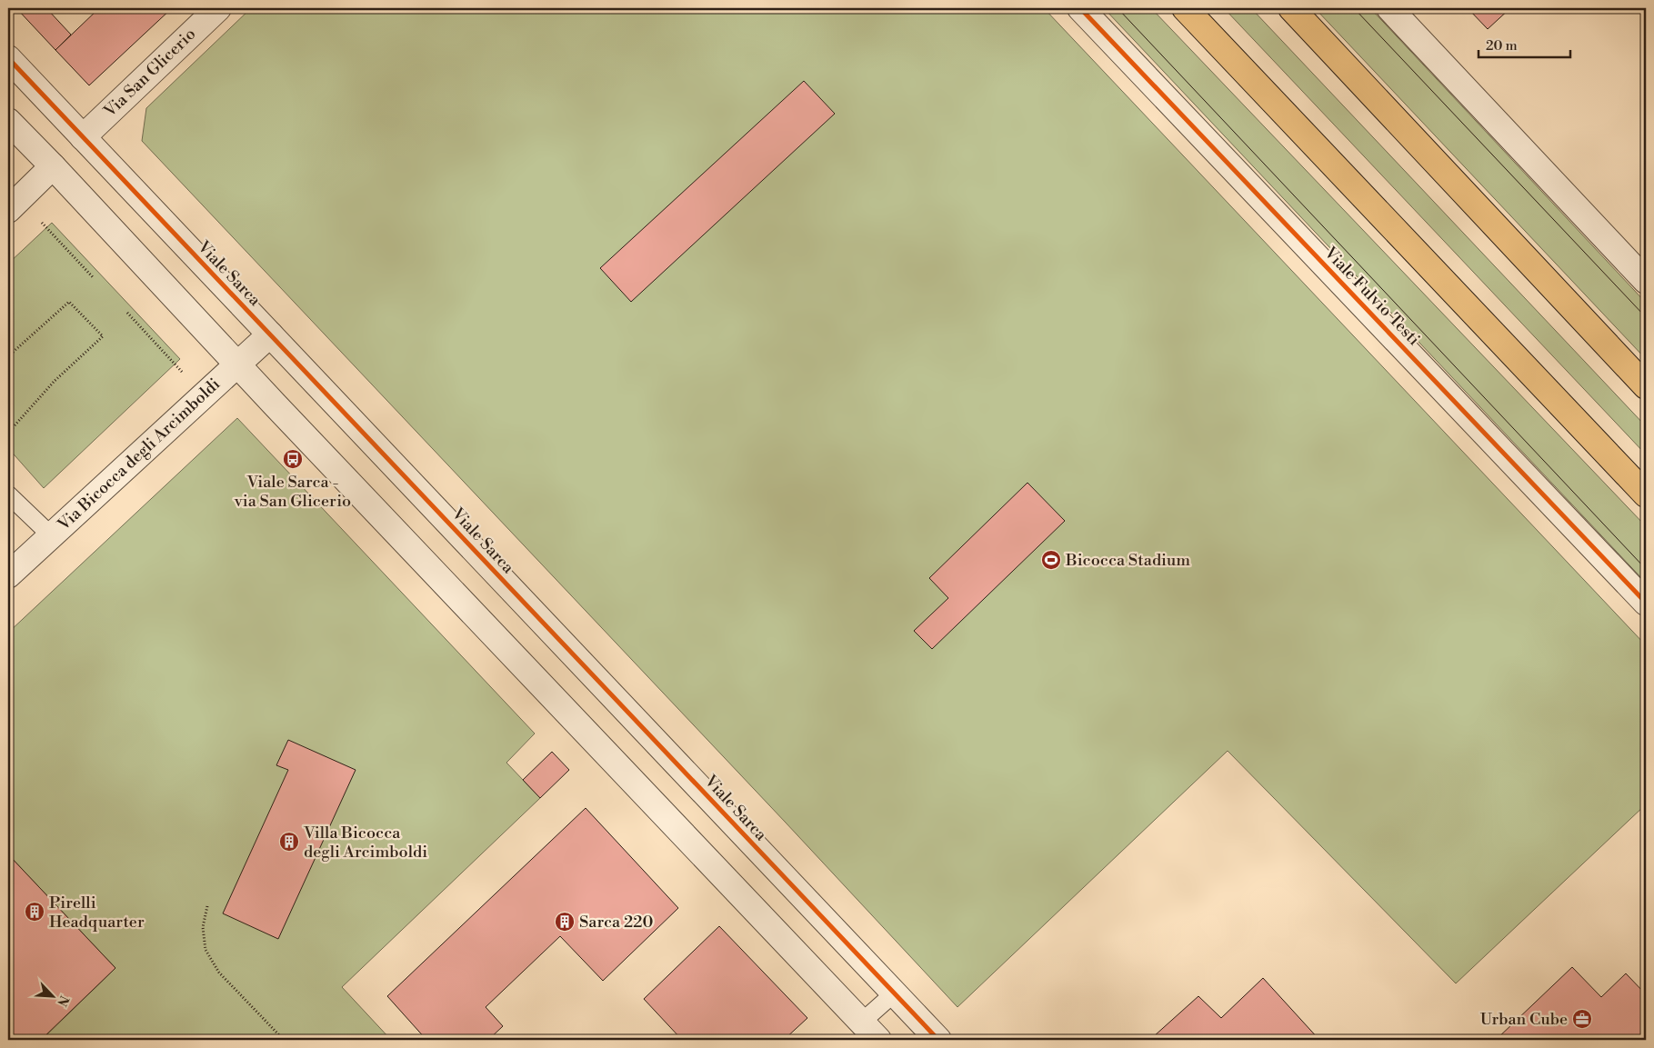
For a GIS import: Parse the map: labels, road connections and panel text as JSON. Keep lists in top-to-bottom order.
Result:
{
  "streets": {
    "street": [
      "Via San Glicerio",
      "Viale Sarca",
      "Viale Fulvio Testi",
      "Via Bicocca degli Arcimboldi"
    ]
  },
  "crossings": [
    ["Via San Glicerio", "Viale Sarca"],
    ["Viale Sarca", "Via Bicocca degli Arcimboldi"]
  ],
  "places": {
    "bus stop": ["Viale Sarca - via San Glicerio"],
    "sports": ["Bicocca Stadium"],
    "building": ["Villa Bicocca degli Arcimboldi", "Pirelli Headquarter", "Sarca 220"],
    "office": ["Urban Cube"]
  },
  "scale_bar": "20 m",
  "north": "bottom right"
}
